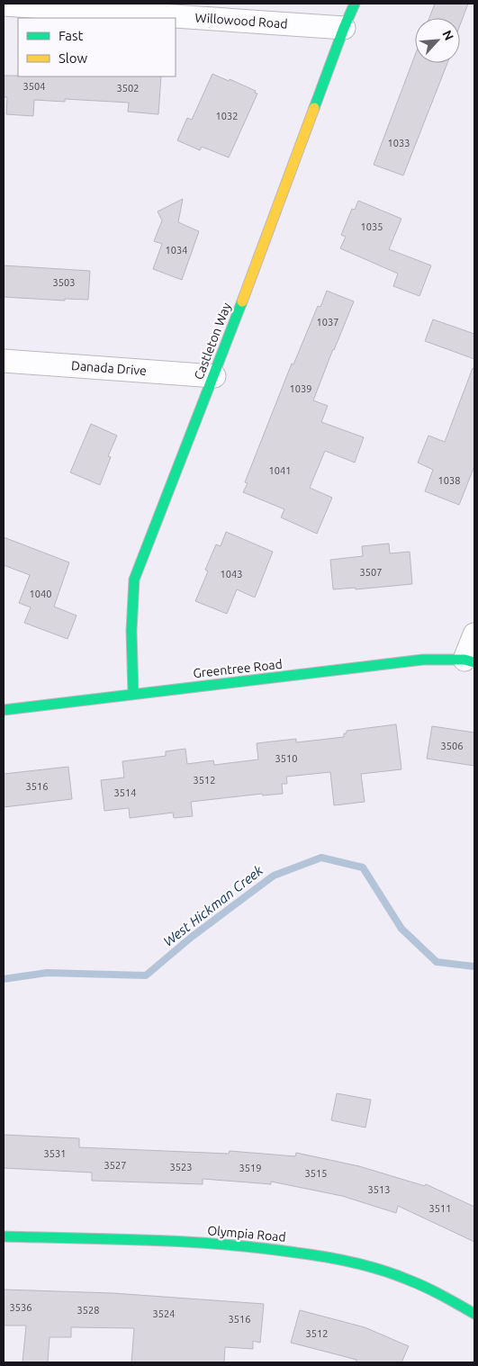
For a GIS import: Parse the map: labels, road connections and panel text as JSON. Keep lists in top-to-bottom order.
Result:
{
  "streets": {
    "street": [
      "Willowood Road",
      "Castleton Way",
      "Danada Drive",
      "Greentree Road",
      "Olympia Road"
    ]
  },
  "crossings": [
    ["Willowood Road", "Castleton Way"],
    ["Castleton Way", "Danada Drive"],
    ["Castleton Way", "Greentree Road"]
  ],
  "water": ["West Hickman Creek"],
  "house_numbers": [
    "3504",
    "3502",
    "1032",
    "1033",
    "1035",
    "1034",
    "3503",
    "1037",
    "1039",
    "1041",
    "1038",
    "3507",
    "1043",
    "1040",
    "3506",
    "3510",
    "3512",
    "3516",
    "3514",
    "3531",
    "3527",
    "3523",
    "3519",
    "3515",
    "3513",
    "3511",
    "3536",
    "3528",
    "3524",
    "3516",
    "3512"
  ],
  "legend": ["Fast", "Slow"],
  "north": "top right"
}
